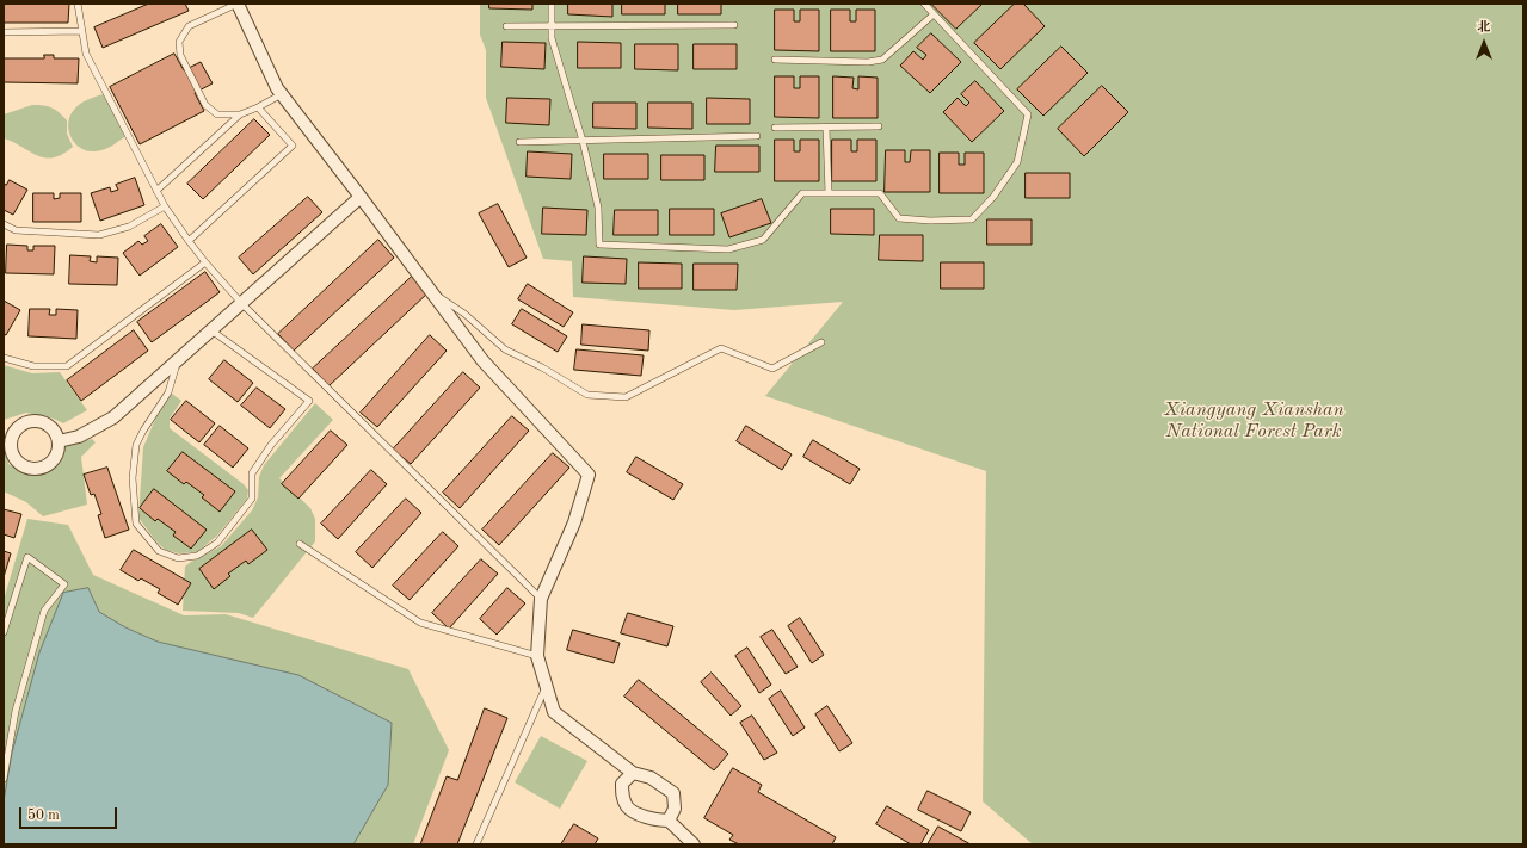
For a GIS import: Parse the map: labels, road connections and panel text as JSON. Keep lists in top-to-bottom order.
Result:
{
  "parks": ["Xiangyang Xianshan National Forest Park"],
  "scale_bar": "50 m",
  "north": "top"
}
